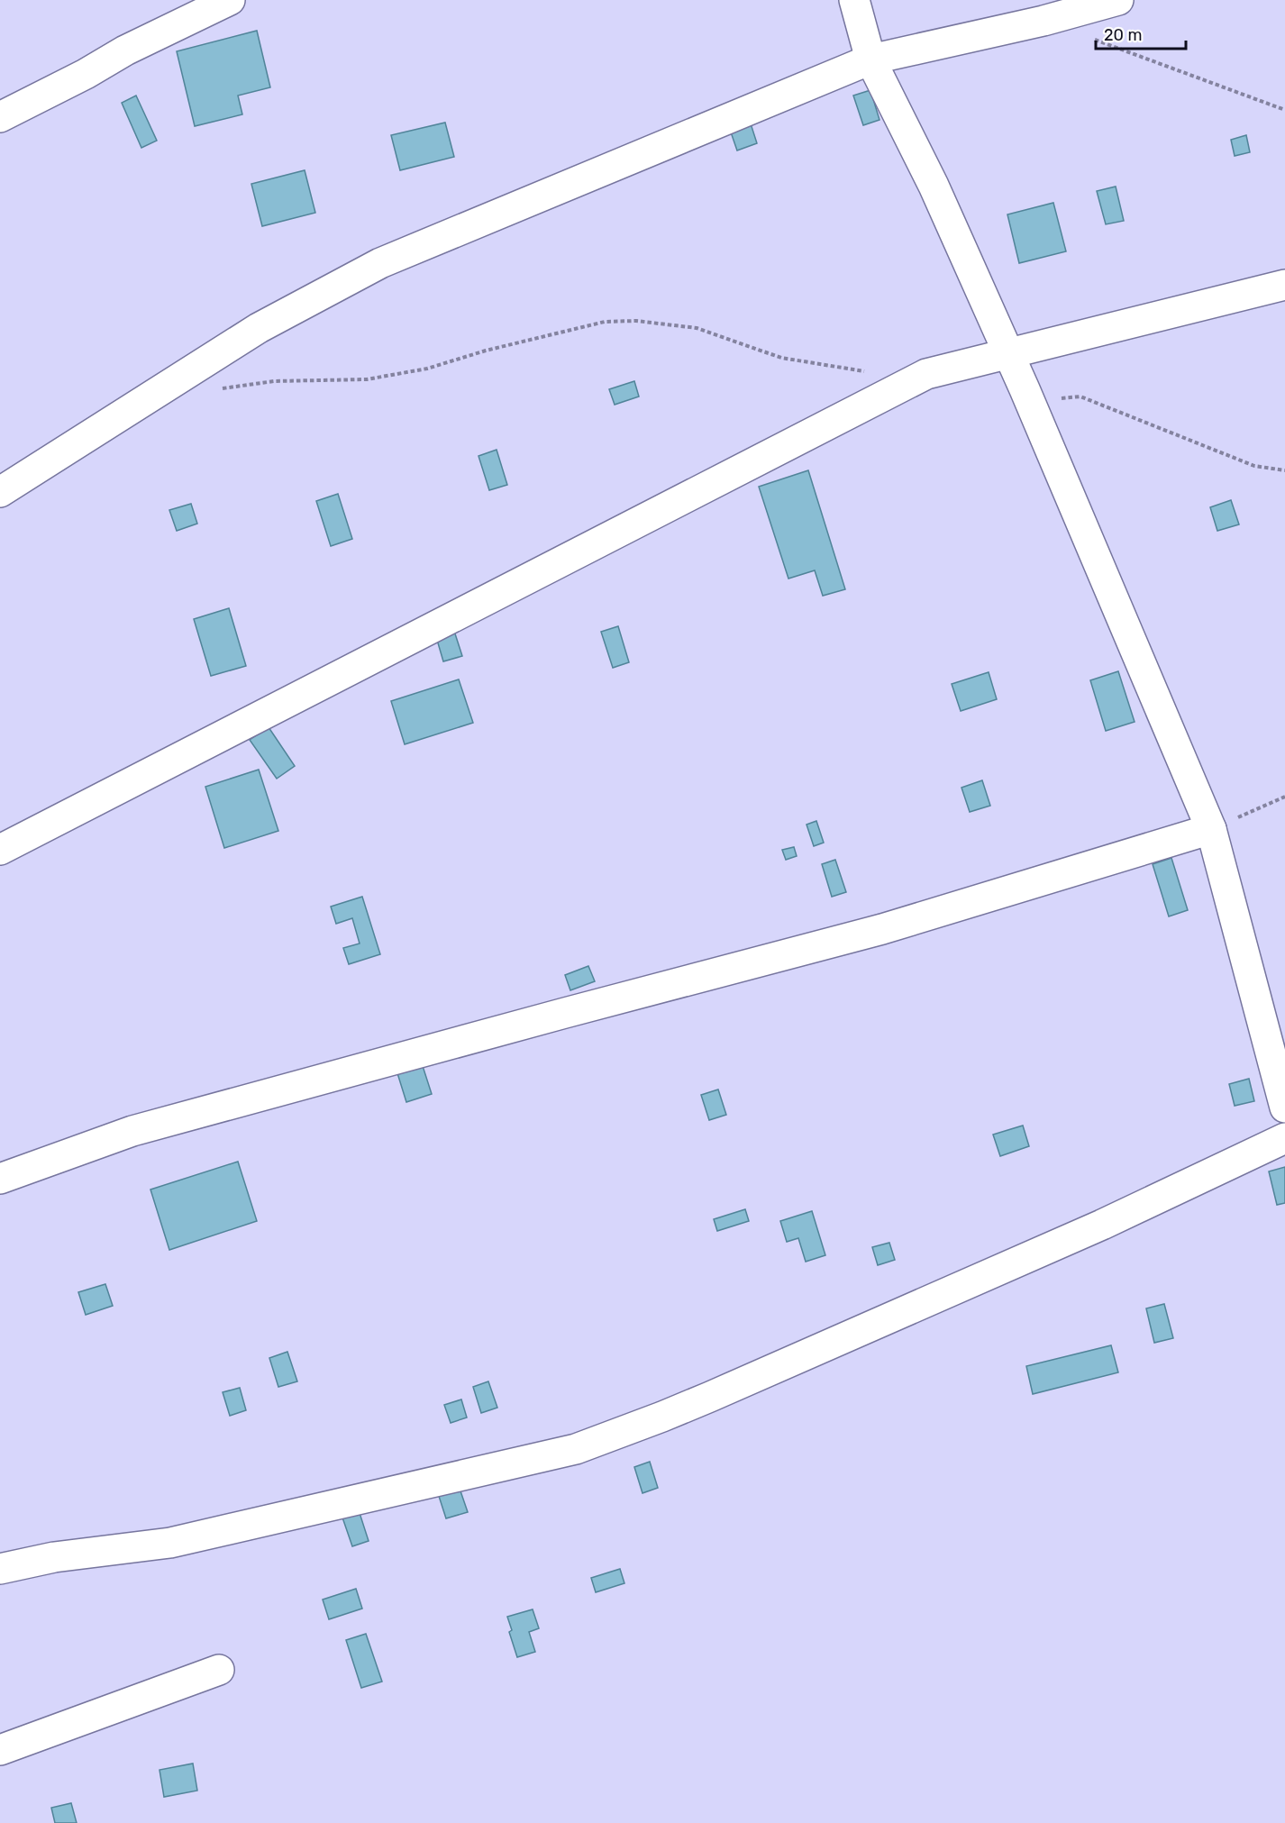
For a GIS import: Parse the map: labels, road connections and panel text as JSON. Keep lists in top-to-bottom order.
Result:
{
  "scale_bar": "20 m"
}
